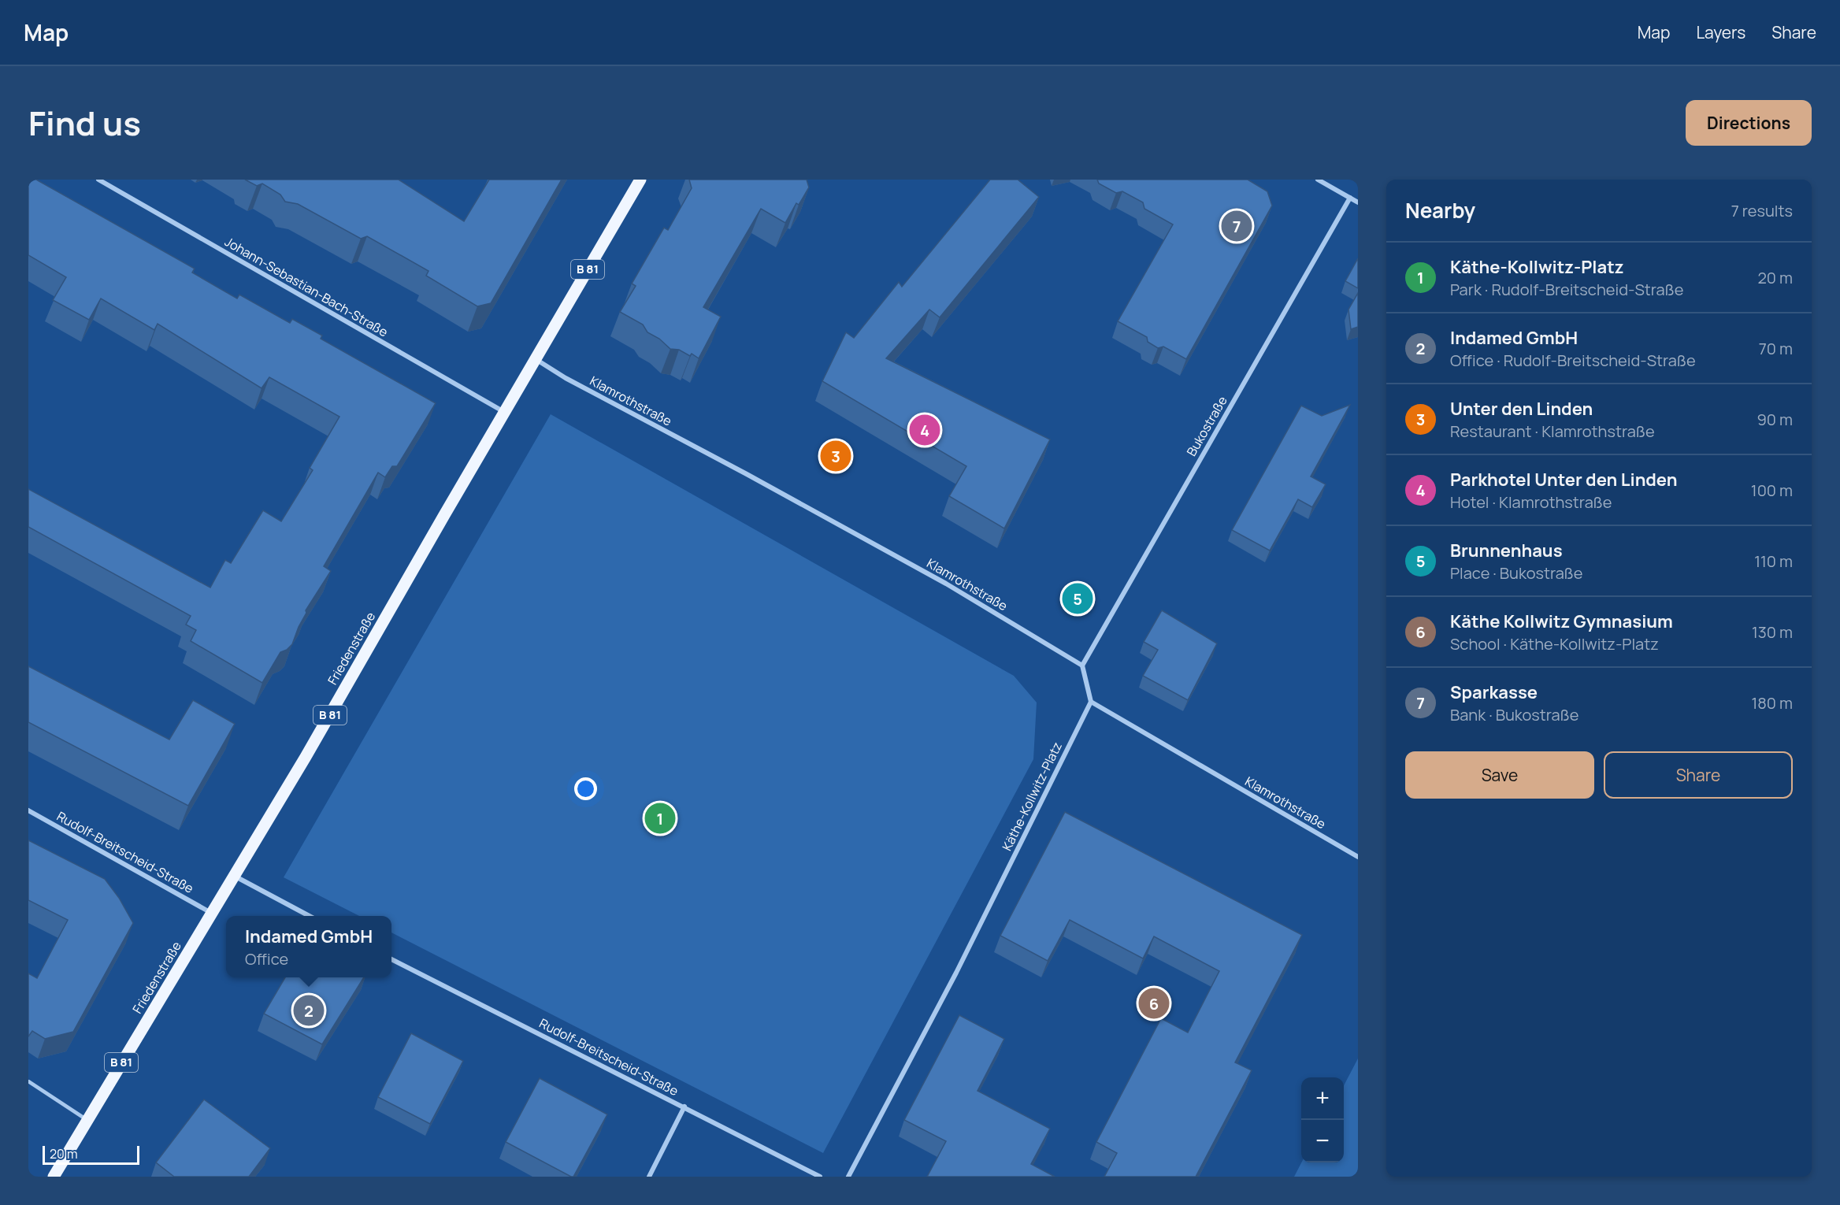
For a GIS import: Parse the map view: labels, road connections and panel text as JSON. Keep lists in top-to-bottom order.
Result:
{
  "streets": {
    "main road": ["B 81", "Friedenstraße"],
    "street": [
      "Johann-Sebastian-Bach-Straße",
      "Klamrothstraße",
      "Bukostraße",
      "Käthe-Kollwitz-Platz",
      "Rudolf-Breitscheid-Straße"
    ]
  },
  "crossings": [
    ["Johann-Sebastian-Bach-Straße", "Friedenstraße"],
    ["Klamrothstraße", "Bukostraße"],
    ["Klamrothstraße", "Friedenstraße"],
    ["Klamrothstraße", "Käthe-Kollwitz-Platz"],
    ["Friedenstraße", "Rudolf-Breitscheid-Straße"]
  ],
  "scale_bar": "20 m",
  "page": {
    "header": "Map",
    "nav": ["Map", "Layers", "Share"],
    "title": "Find us",
    "buttons": [
      "Directions",
      ["Save", "Share"]
    ],
    "heading": ["Nearby", "7 results"],
    "pins": [
      "7",
      "4",
      "3",
      "5",
      "1",
      "6",
      "2"
    ],
    "list": [
      {
        "mark": "1",
        "name": "Käthe-Kollwitz-Platz",
        "note": "Park · Rudolf-Breitscheid-Straße",
        "value": "20 m"
      },
      {
        "mark": "2",
        "name": "Indamed GmbH",
        "note": "Office · Rudolf-Breitscheid-Straße",
        "value": "70 m"
      },
      {
        "mark": "3",
        "name": "Unter den Linden",
        "note": "Restaurant · Klamrothstraße",
        "value": "90 m"
      },
      {
        "mark": "4",
        "name": "Parkhotel Unter den Linden",
        "note": "Hotel · Klamrothstraße",
        "value": "100 m"
      },
      {
        "mark": "5",
        "name": "Brunnenhaus",
        "note": "Place · Bukostraße",
        "value": "110 m"
      },
      {
        "mark": "6",
        "name": "Käthe Kollwitz Gymnasium",
        "note": "School · Käthe-Kollwitz-Platz",
        "value": "130 m"
      },
      {
        "mark": "7",
        "name": "Sparkasse",
        "note": "Bank · Bukostraße",
        "value": "180 m"
      }
    ],
    "popup": ["Indamed GmbH", "Office"],
    "map_buttons": ["+", "−"],
    "scale": "20 m"
  }
}
